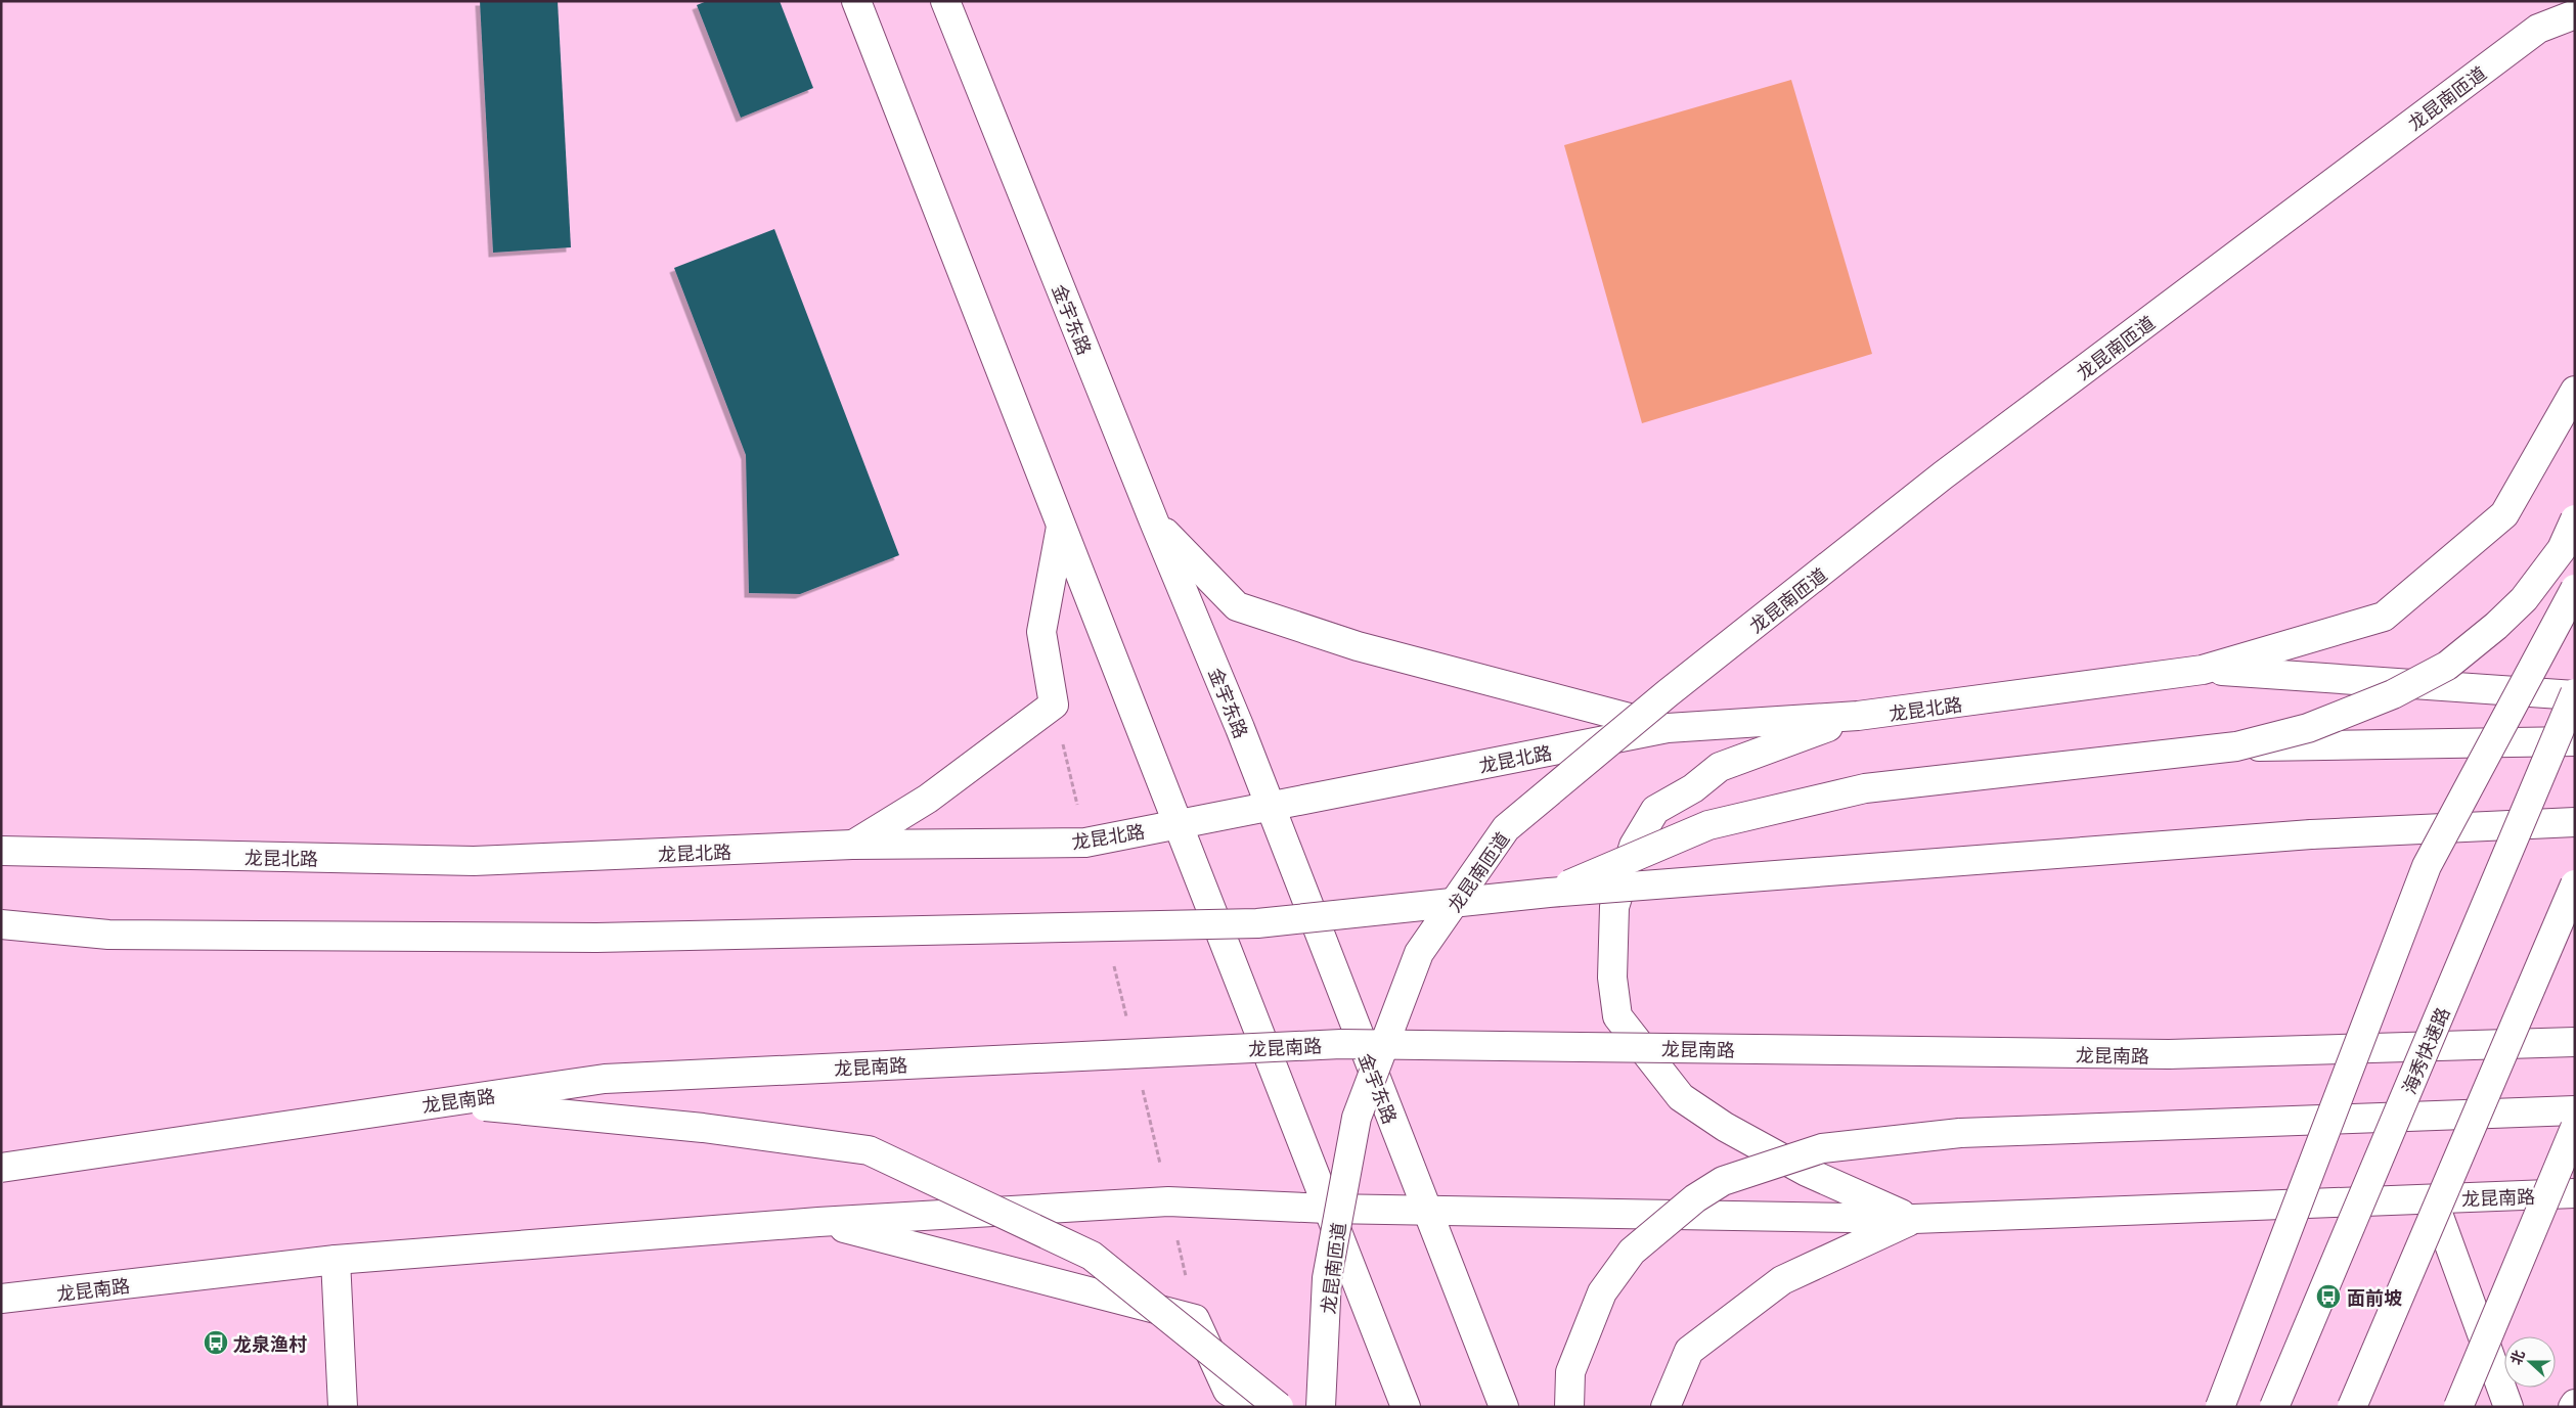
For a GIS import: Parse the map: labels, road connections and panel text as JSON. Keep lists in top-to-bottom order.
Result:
{
  "streets": {
    "main road": [
      "龙昆南匝道",
      "金宇东路",
      "龙昆北路",
      "龙昆南路",
      "海秀快速路"
    ]
  },
  "crossings": [
    ["金宇东路", "龙昆北路"],
    ["金宇东路", "龙昆南路"]
  ],
  "places": {
    "bus stop": ["面前坡", "龙泉渔村"]
  },
  "north": "left"
}
